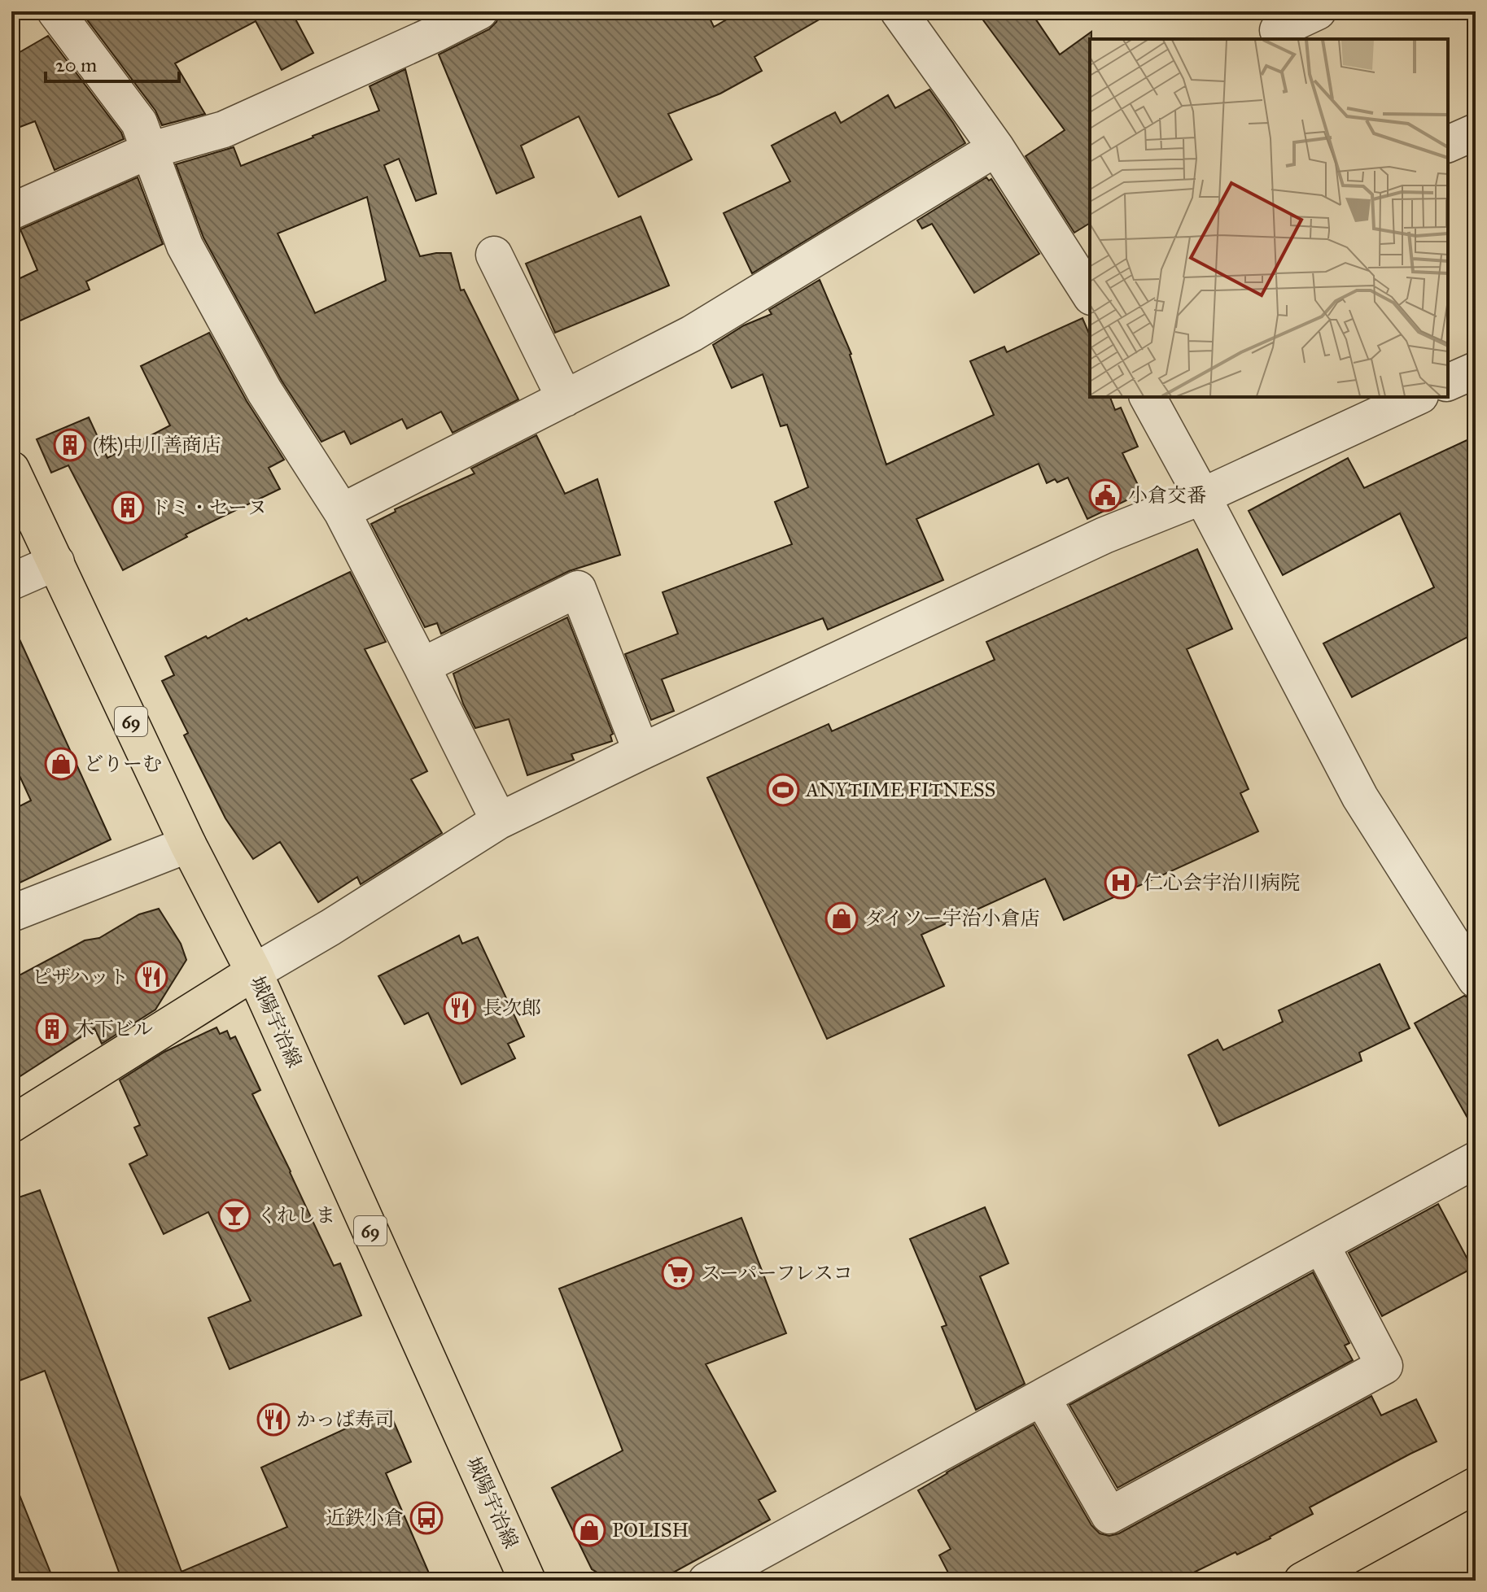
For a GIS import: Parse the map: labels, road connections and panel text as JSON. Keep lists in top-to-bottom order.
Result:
{
  "streets": {
    "main road": ["69", "城陽宇治線"]
  },
  "places": {
    "building": ["(株)中川善商店", "ドミ・セーヌ", "木下ビル"],
    "public building": ["小倉交番"],
    "shop": ["どりーむ", "ダイソー宇治小倉店", "POLISH"],
    "sports": ["ANYTIME FITNESS"],
    "hospital": ["仁心会宇治川病院"],
    "restaurant": ["ピザハット", "長次郎", "かっぱ寿司"],
    "bar": ["くれしま"],
    "supermarket": ["スーパーフレスコ"],
    "bus stop": ["近鉄小倉"]
  },
  "scale_bar": "20 m"
}
